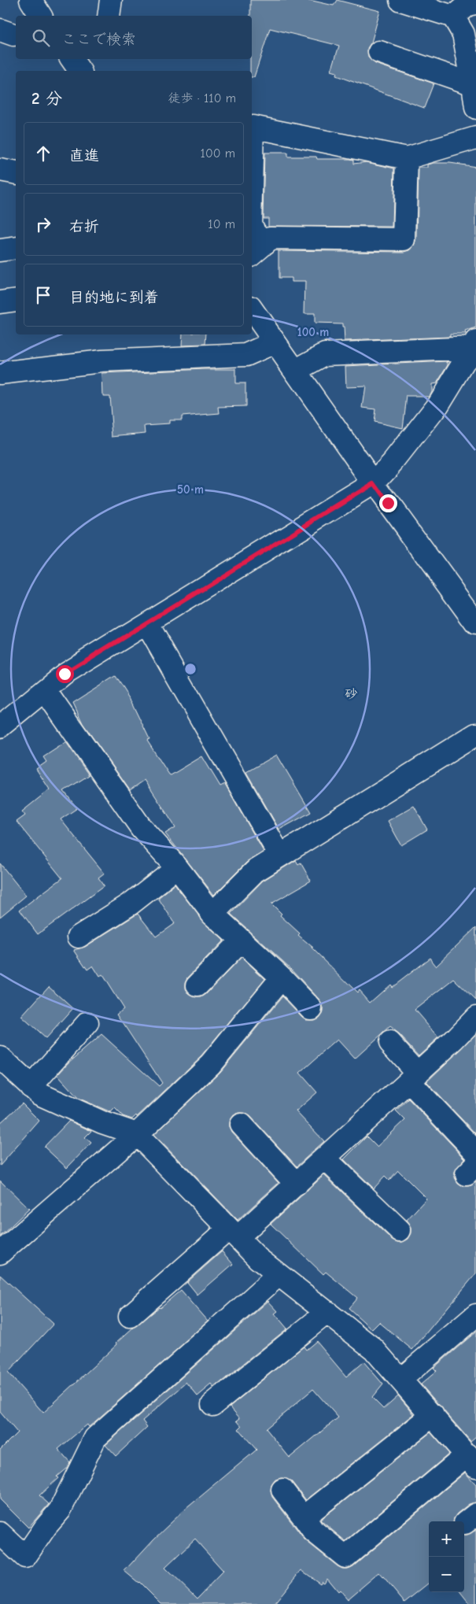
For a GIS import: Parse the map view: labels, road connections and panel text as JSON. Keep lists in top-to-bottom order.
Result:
{
  "districts": ["砂"],
  "page": {
    "search": "ここで検索",
    "heading": ["2 分", "徒歩 · 110 m"],
    "list": [
      ["直進", "100 m"],
      ["右折", "10 m"],
      "目的地に到着"
    ],
    "map_buttons": ["+", "−"]
  },
  "rings": ["100 m", "50 m"]
}
